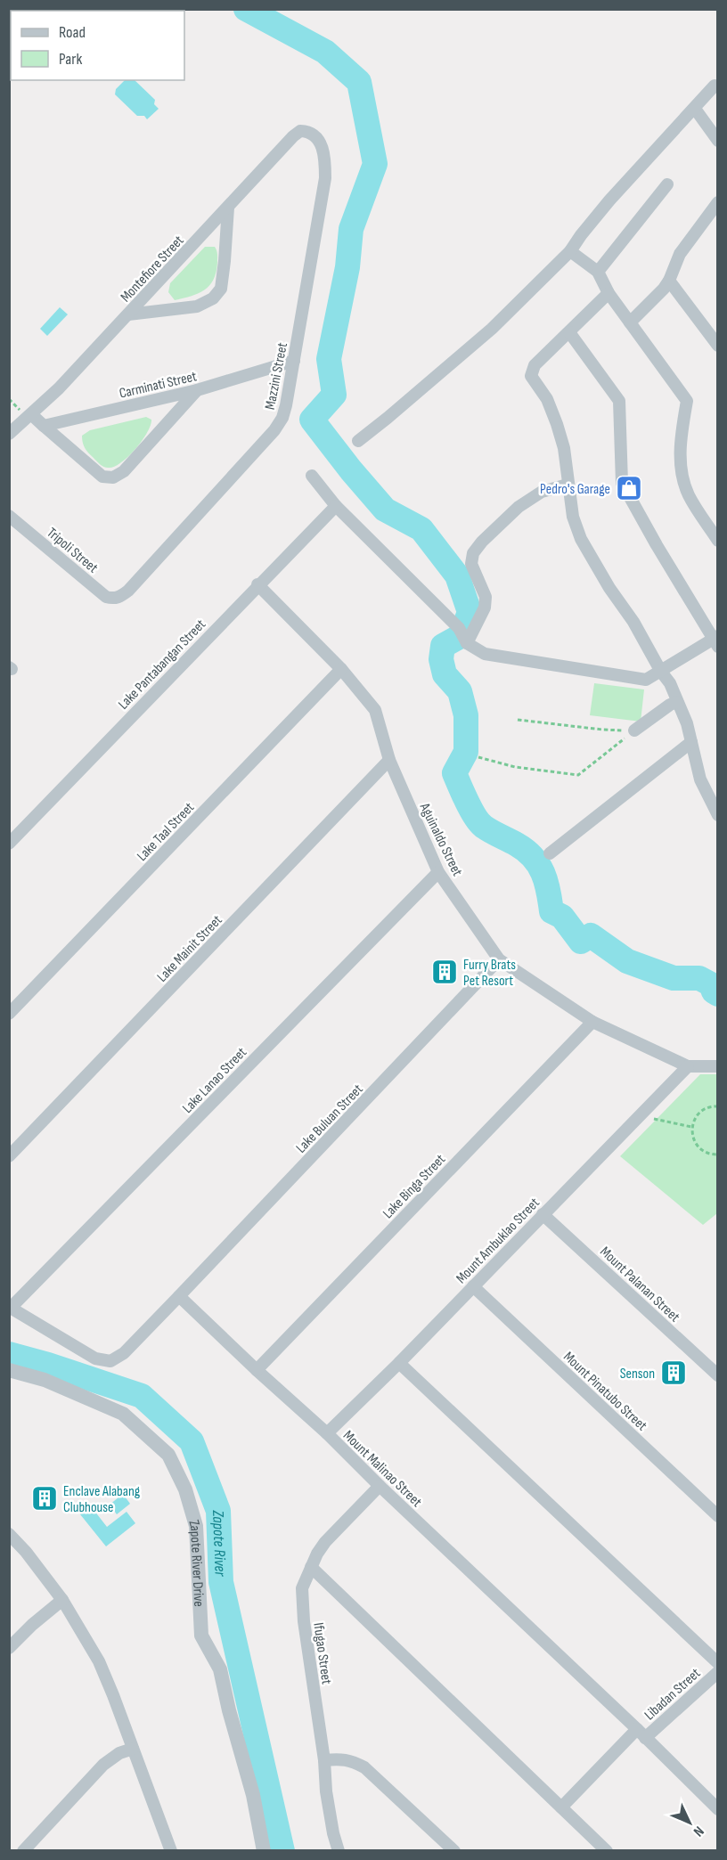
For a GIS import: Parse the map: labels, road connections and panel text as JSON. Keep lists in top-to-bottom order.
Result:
{
  "streets": {
    "street": [
      "Montefiore Street",
      "Mazzini Street",
      "Carminati Street",
      "Tripoli Street",
      "Lake Pantabangan Street",
      "Lake Taal Street",
      "Aguinaldo Street",
      "Lake Mainit Street",
      "Lake Lanao Street",
      "Lake Buluan Street",
      "Lake Binga Street",
      "Mount Ambuklao Street",
      "Mount Palanan Street",
      "Mount Pinatubo Street",
      "Mount Malinao Street",
      "Zapote River Drive",
      "Ifugao Street",
      "Libadan Street"
    ]
  },
  "crossings": [
    ["Montefiore Street", "Mazzini Street"],
    ["Mazzini Street", "Carminati Street"],
    ["Mazzini Street", "Tripoli Street"],
    ["Lake Pantabangan Street", "Aguinaldo Street"],
    ["Lake Taal Street", "Aguinaldo Street"],
    ["Aguinaldo Street", "Lake Mainit Street"],
    ["Aguinaldo Street", "Lake Lanao Street"],
    ["Aguinaldo Street", "Lake Buluan Street"],
    ["Aguinaldo Street", "Lake Binga Street"],
    ["Aguinaldo Street", "Mount Ambuklao Street"],
    ["Lake Buluan Street", "Mount Malinao Street"],
    ["Lake Binga Street", "Mount Malinao Street"],
    ["Mount Ambuklao Street", "Mount Palanan Street"],
    ["Mount Ambuklao Street", "Mount Pinatubo Street"],
    ["Mount Ambuklao Street", "Mount Malinao Street"],
    ["Mount Malinao Street", "Ifugao Street"],
    ["Mount Malinao Street", "Libadan Street"]
  ],
  "water": ["Zapote River"],
  "places": {
    "shop": ["Pedro's Garage"],
    "building": ["Furry Brats Pet Resort", "Senson", "Enclave Alabang Clubhouse"]
  },
  "legend": ["Road", "Park"],
  "north": "bottom right"
}
